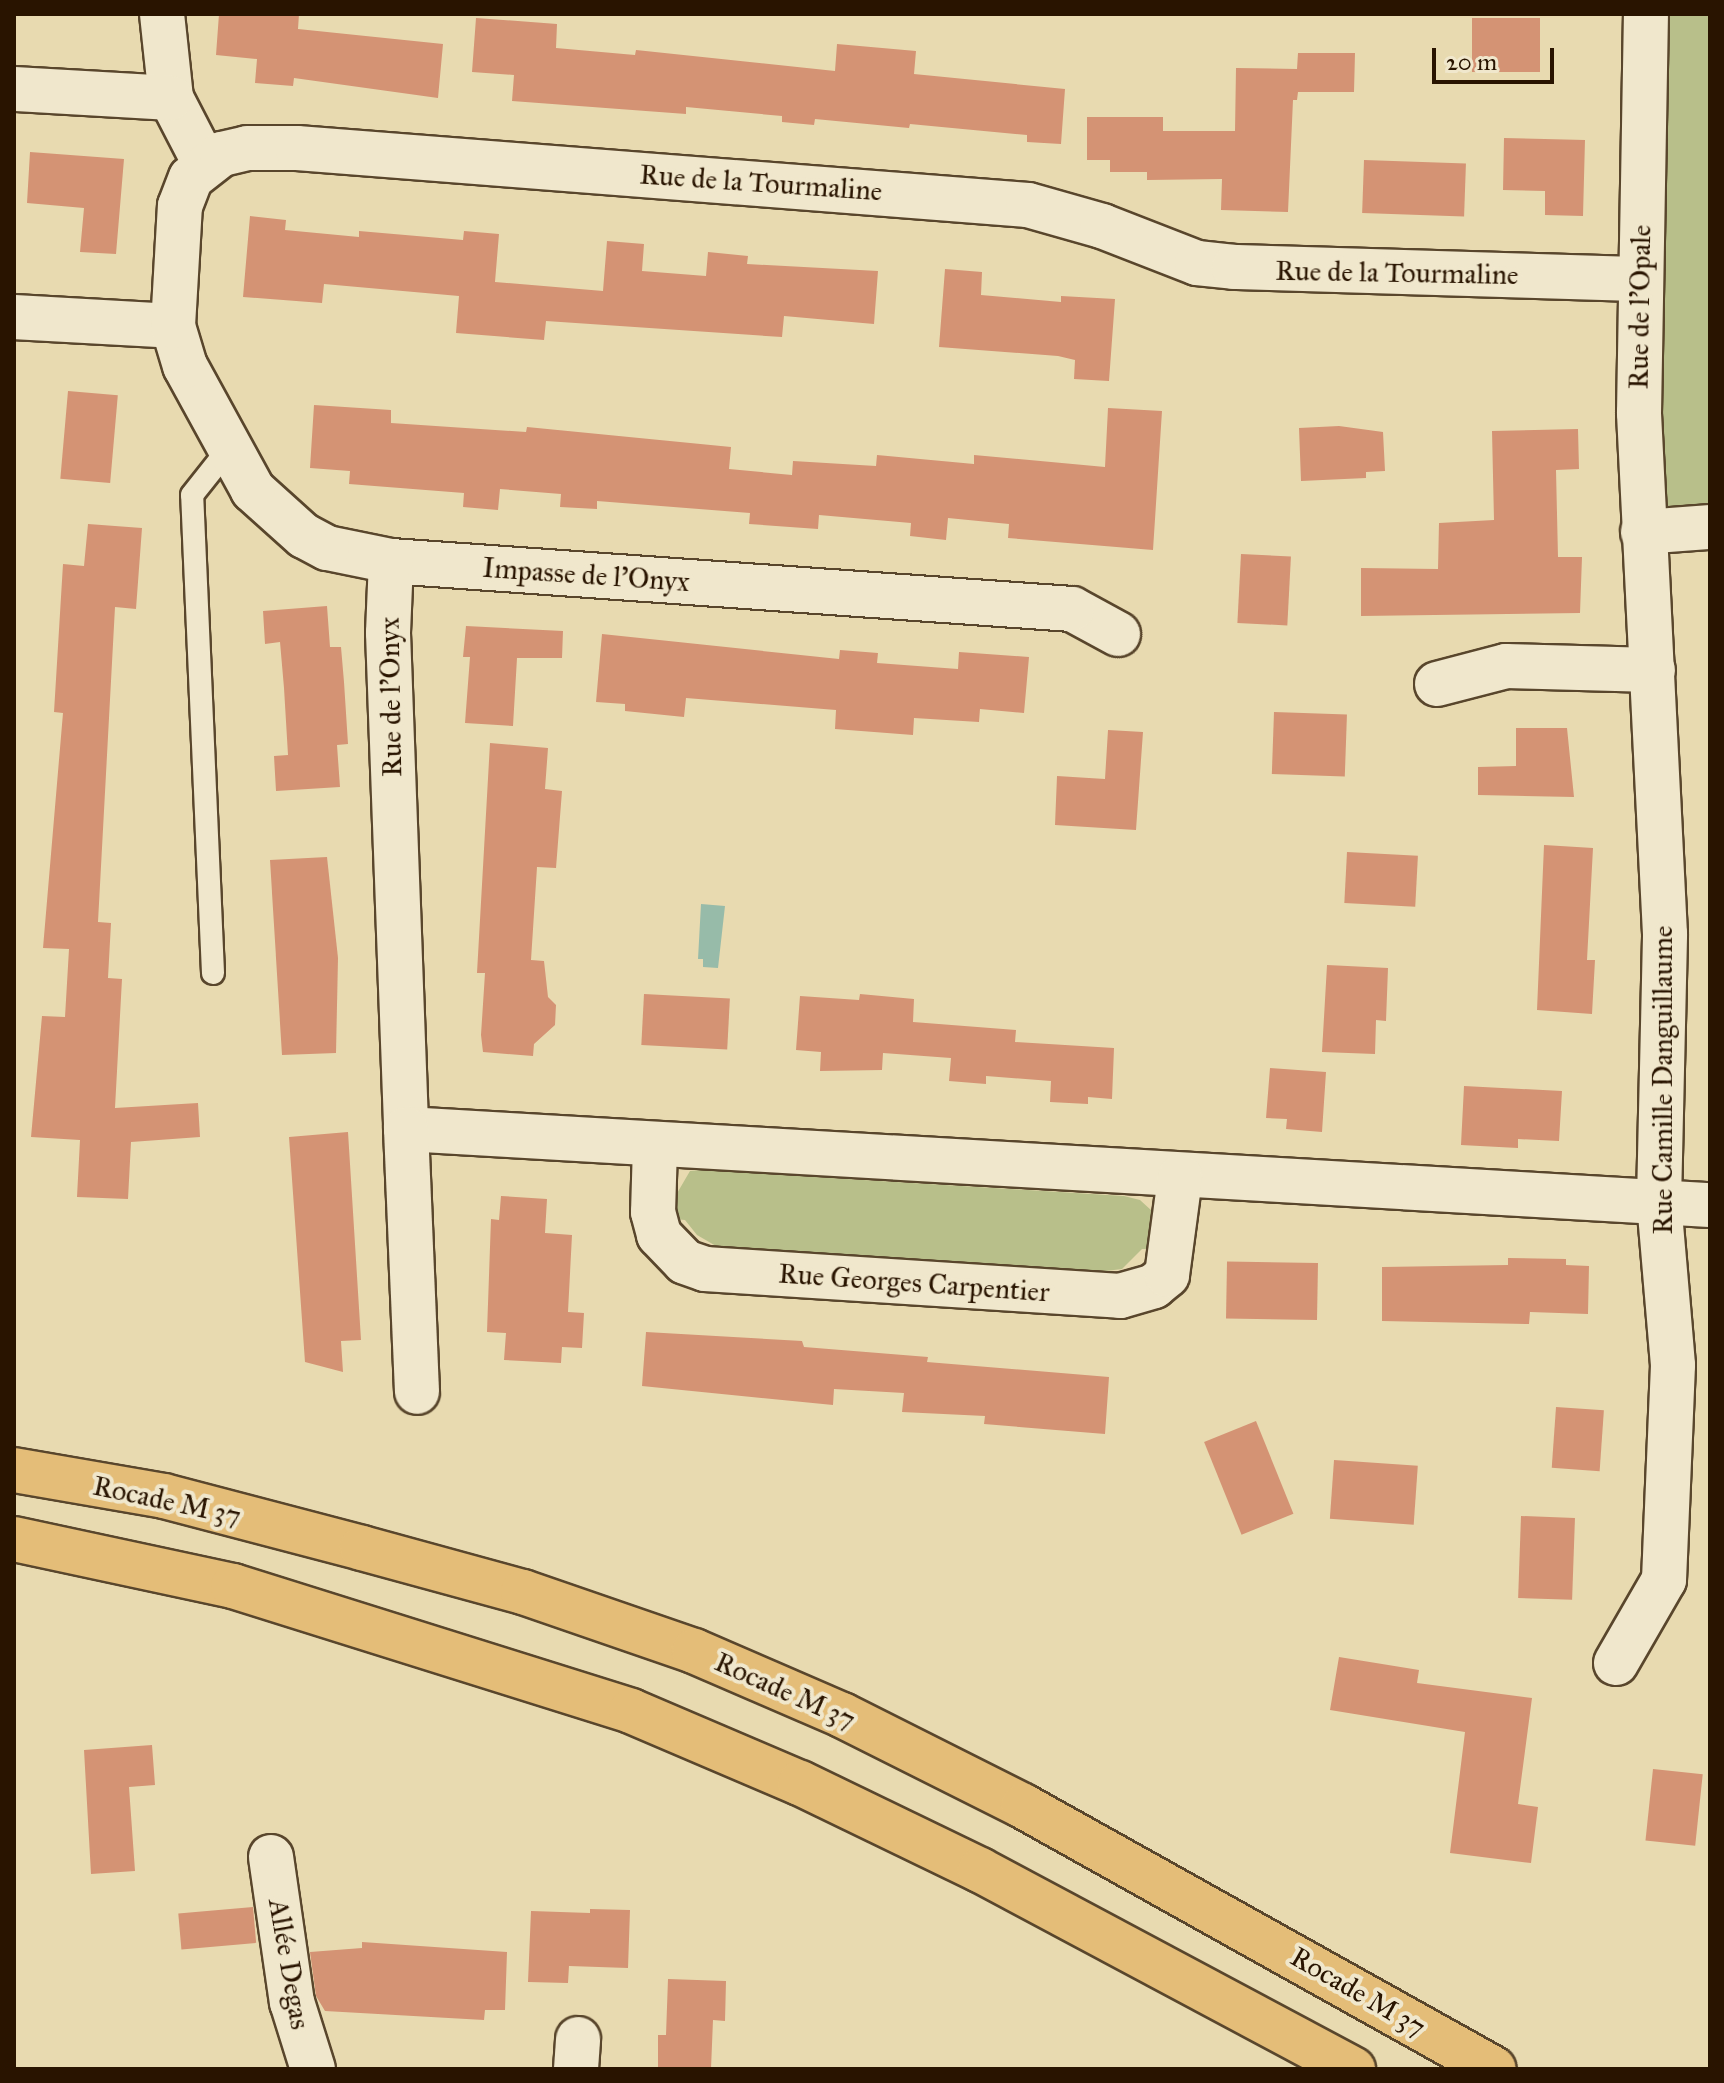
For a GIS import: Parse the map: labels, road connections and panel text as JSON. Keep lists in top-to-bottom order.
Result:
{
  "streets": {
    "highway": ["Rocade M 37"],
    "street": [
      "Rue de la Tourmaline",
      "Rue de l'Opale",
      "Impasse de l'Onyx",
      "Rue de l'Onyx",
      "Rue Camille Danguillaume",
      "Rue Georges Carpentier",
      "Allée Degas"
    ]
  },
  "crossings": [
    ["Rue de la Tourmaline", "Rue de l'Opale"],
    ["Rue de l'Opale", "Rue Camille Danguillaume"],
    ["Impasse de l'Onyx", "Rue de l'Onyx"]
  ],
  "scale_bar": "20 m"
}
